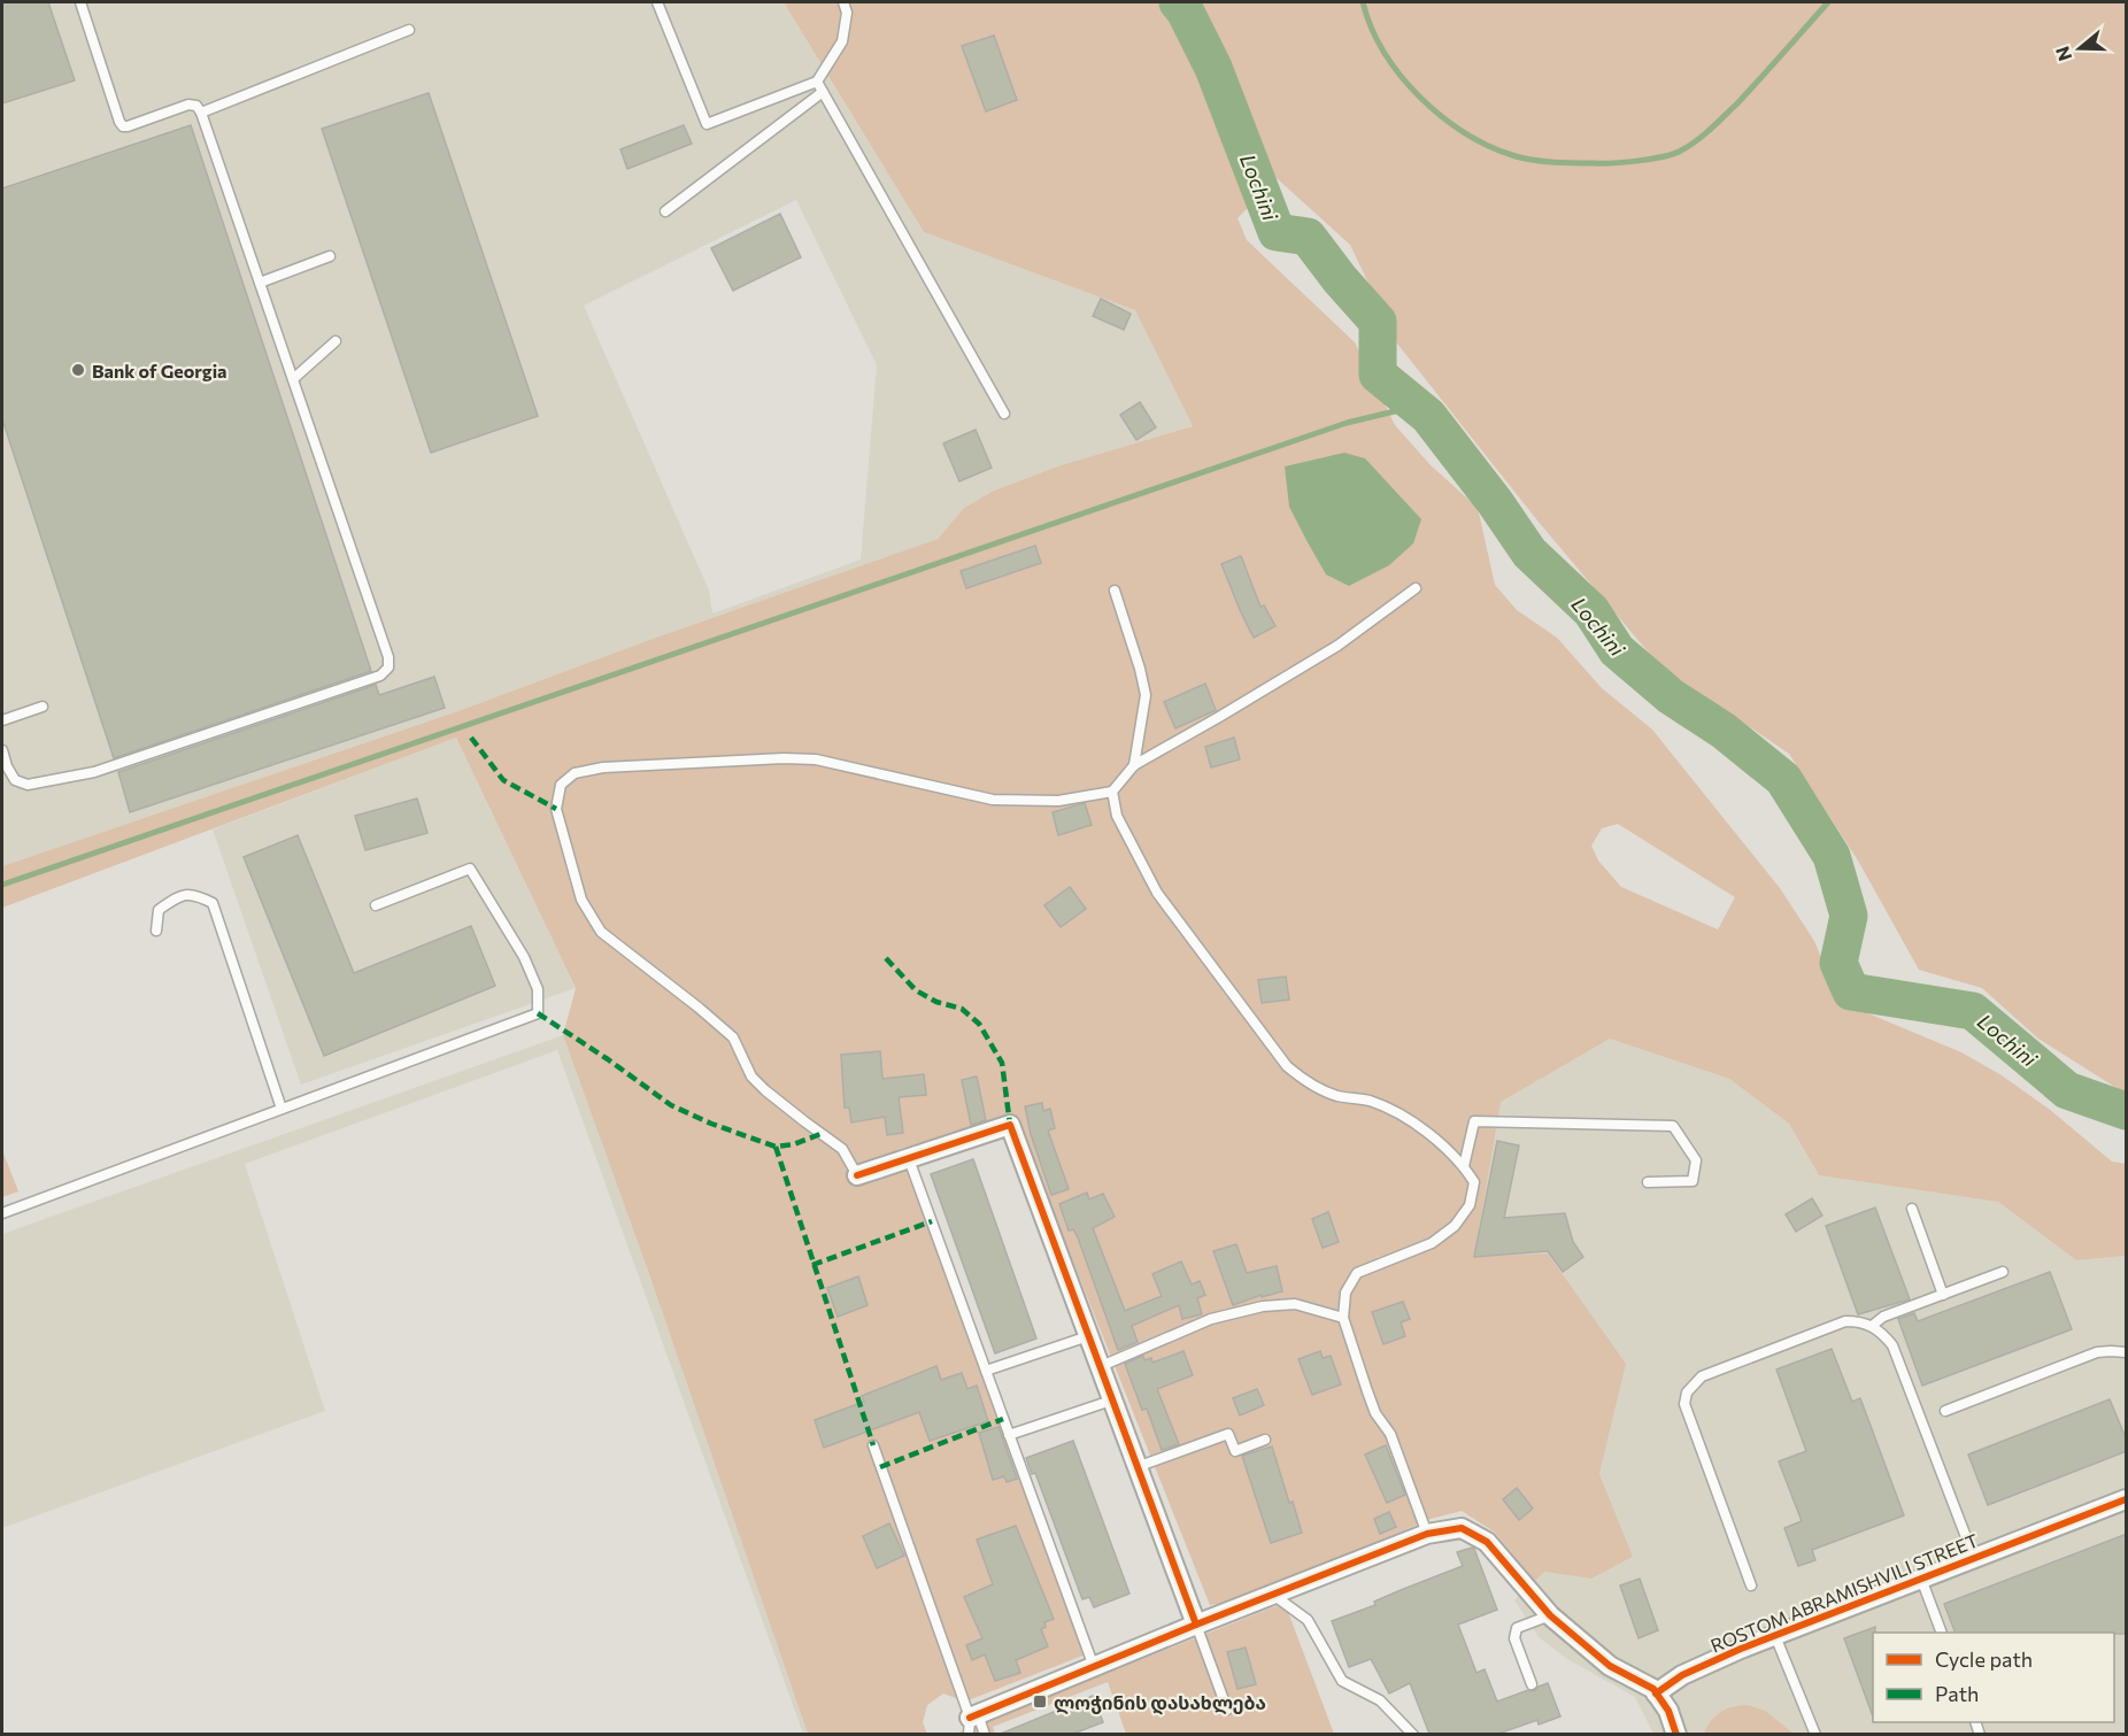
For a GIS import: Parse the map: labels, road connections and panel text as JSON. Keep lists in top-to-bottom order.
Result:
{
  "streets": {
    "street": ["ROSTOM ABRAMISHVILI STREET"]
  },
  "water": ["Lochini"],
  "places": {
    "other": ["Bank of Georgia"],
    "transit": ["ლოჭინის დასახლება"]
  },
  "legend": ["Cycle path", "Path"],
  "north": "left"
}
